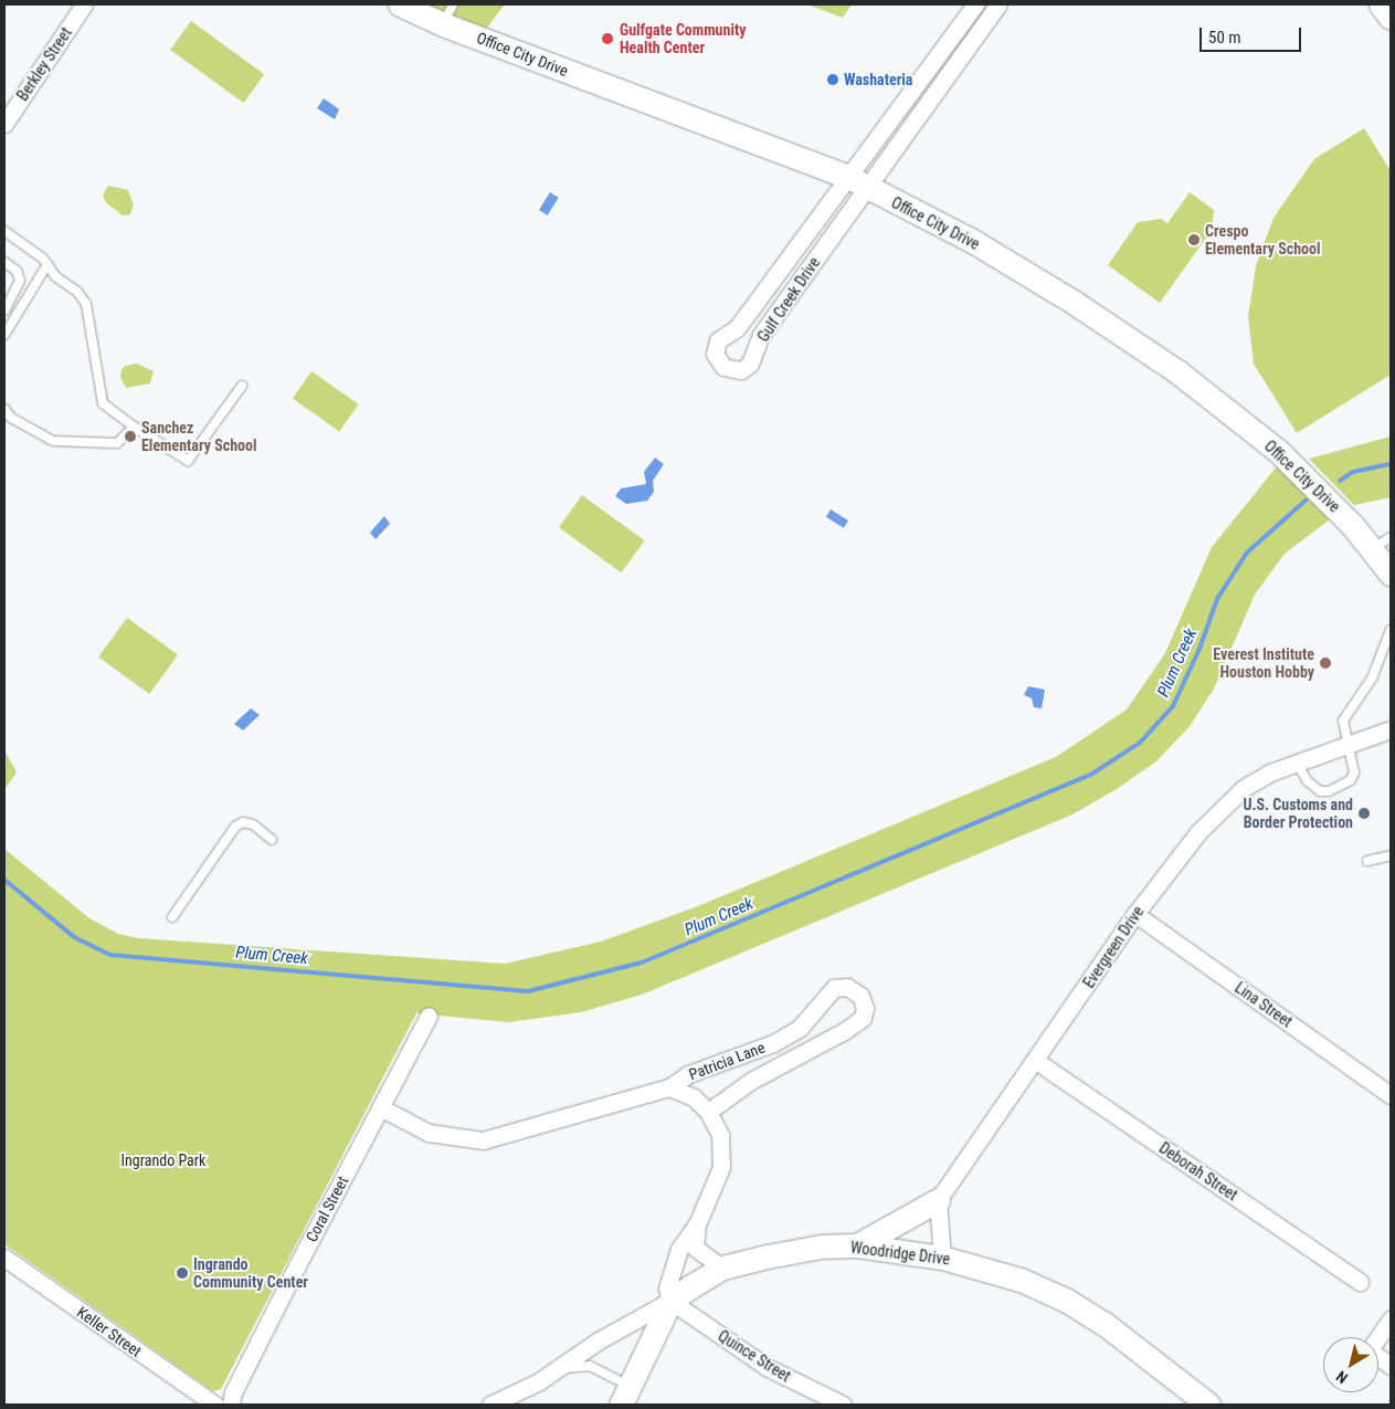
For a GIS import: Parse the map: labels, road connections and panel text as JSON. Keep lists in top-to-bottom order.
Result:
{
  "streets": {
    "street": [
      "Office City Drive",
      "Berkley Street",
      "Gulf Creek Drive",
      "Evergreen Drive",
      "Lina Street",
      "Patricia Lane",
      "Deborah Street",
      "Coral Street",
      "Woodridge Drive",
      "Keller Street",
      "Quince Street"
    ]
  },
  "crossings": [
    ["Office City Drive", "Gulf Creek Drive"],
    ["Evergreen Drive", "Lina Street"],
    ["Evergreen Drive", "Deborah Street"],
    ["Patricia Lane", "Coral Street"],
    ["Woodridge Drive", "Quince Street"]
  ],
  "water": ["Plum Creek"],
  "parks": ["Ingrando Park"],
  "places": [
    "Gulfgate Community Health Center",
    "Washateria",
    "Crespo Elementary School",
    "Sanchez Elementary School",
    "Everest Institute Houston Hobby",
    "U.S. Customs and Border Protection",
    "Ingrando Community Center"
  ],
  "scale_bar": "50 m",
  "north": "bottom left"
}
